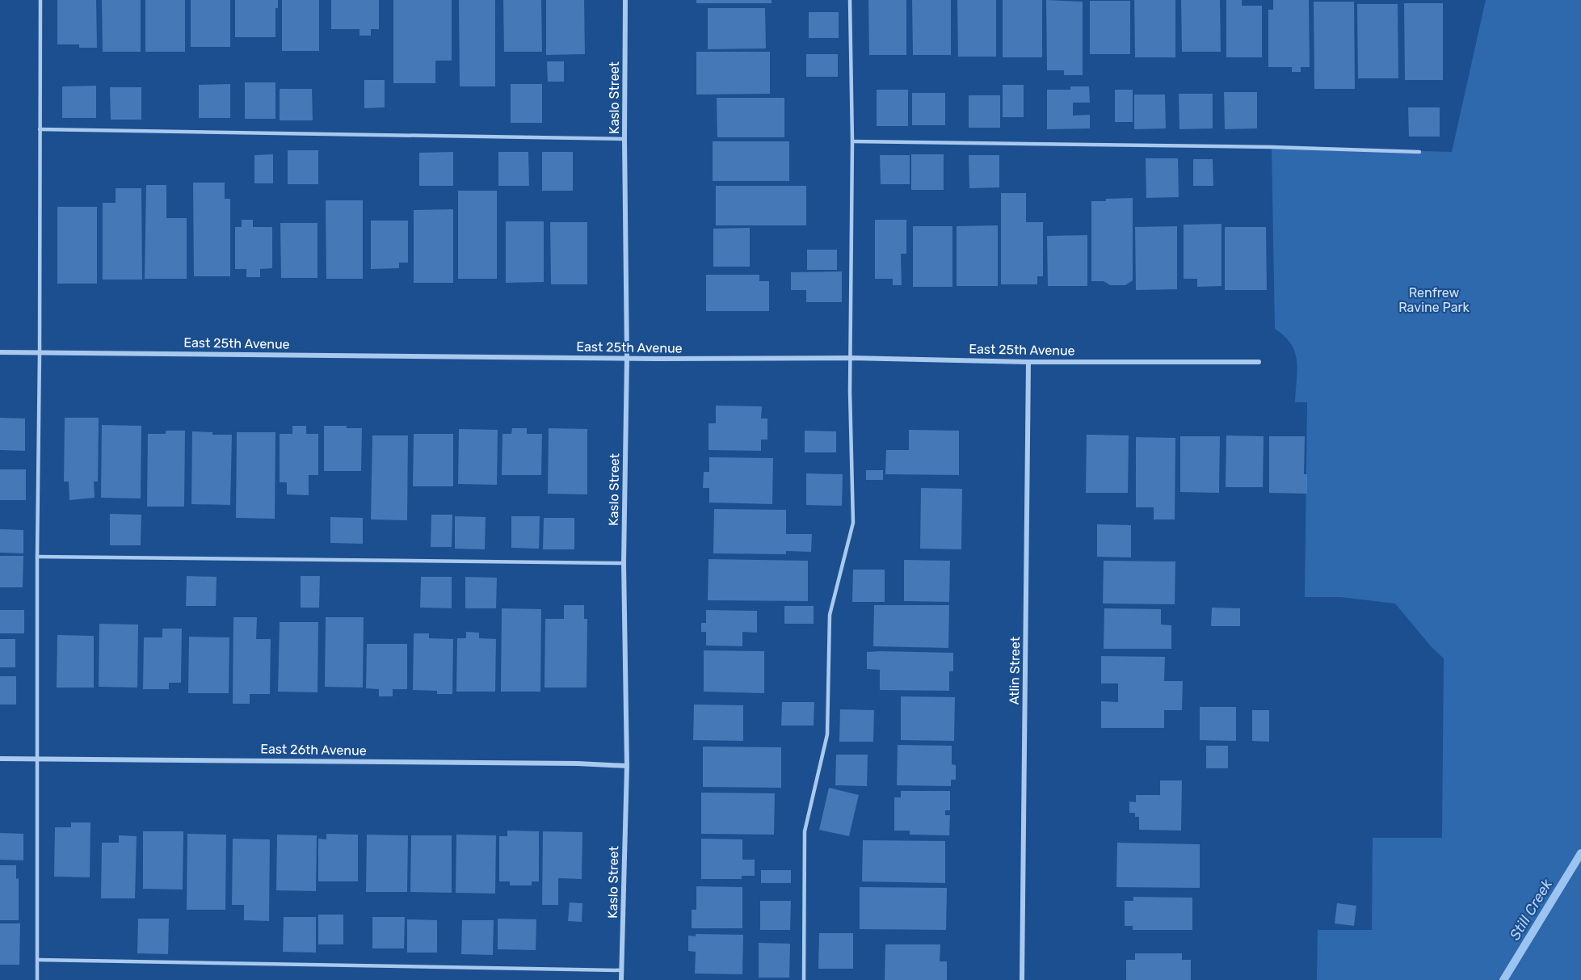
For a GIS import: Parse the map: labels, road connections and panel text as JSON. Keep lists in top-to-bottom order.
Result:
{
  "streets": {
    "street": [
      "Kaslo Street",
      "East 25th Avenue",
      "Atlin Street",
      "East 26th Avenue"
    ]
  },
  "crossings": [
    ["Kaslo Street", "East 25th Avenue"],
    ["Kaslo Street", "East 26th Avenue"],
    ["East 25th Avenue", "Atlin Street"]
  ],
  "water": ["Still Creek"],
  "parks": ["Renfrew Ravine Park"]
}
